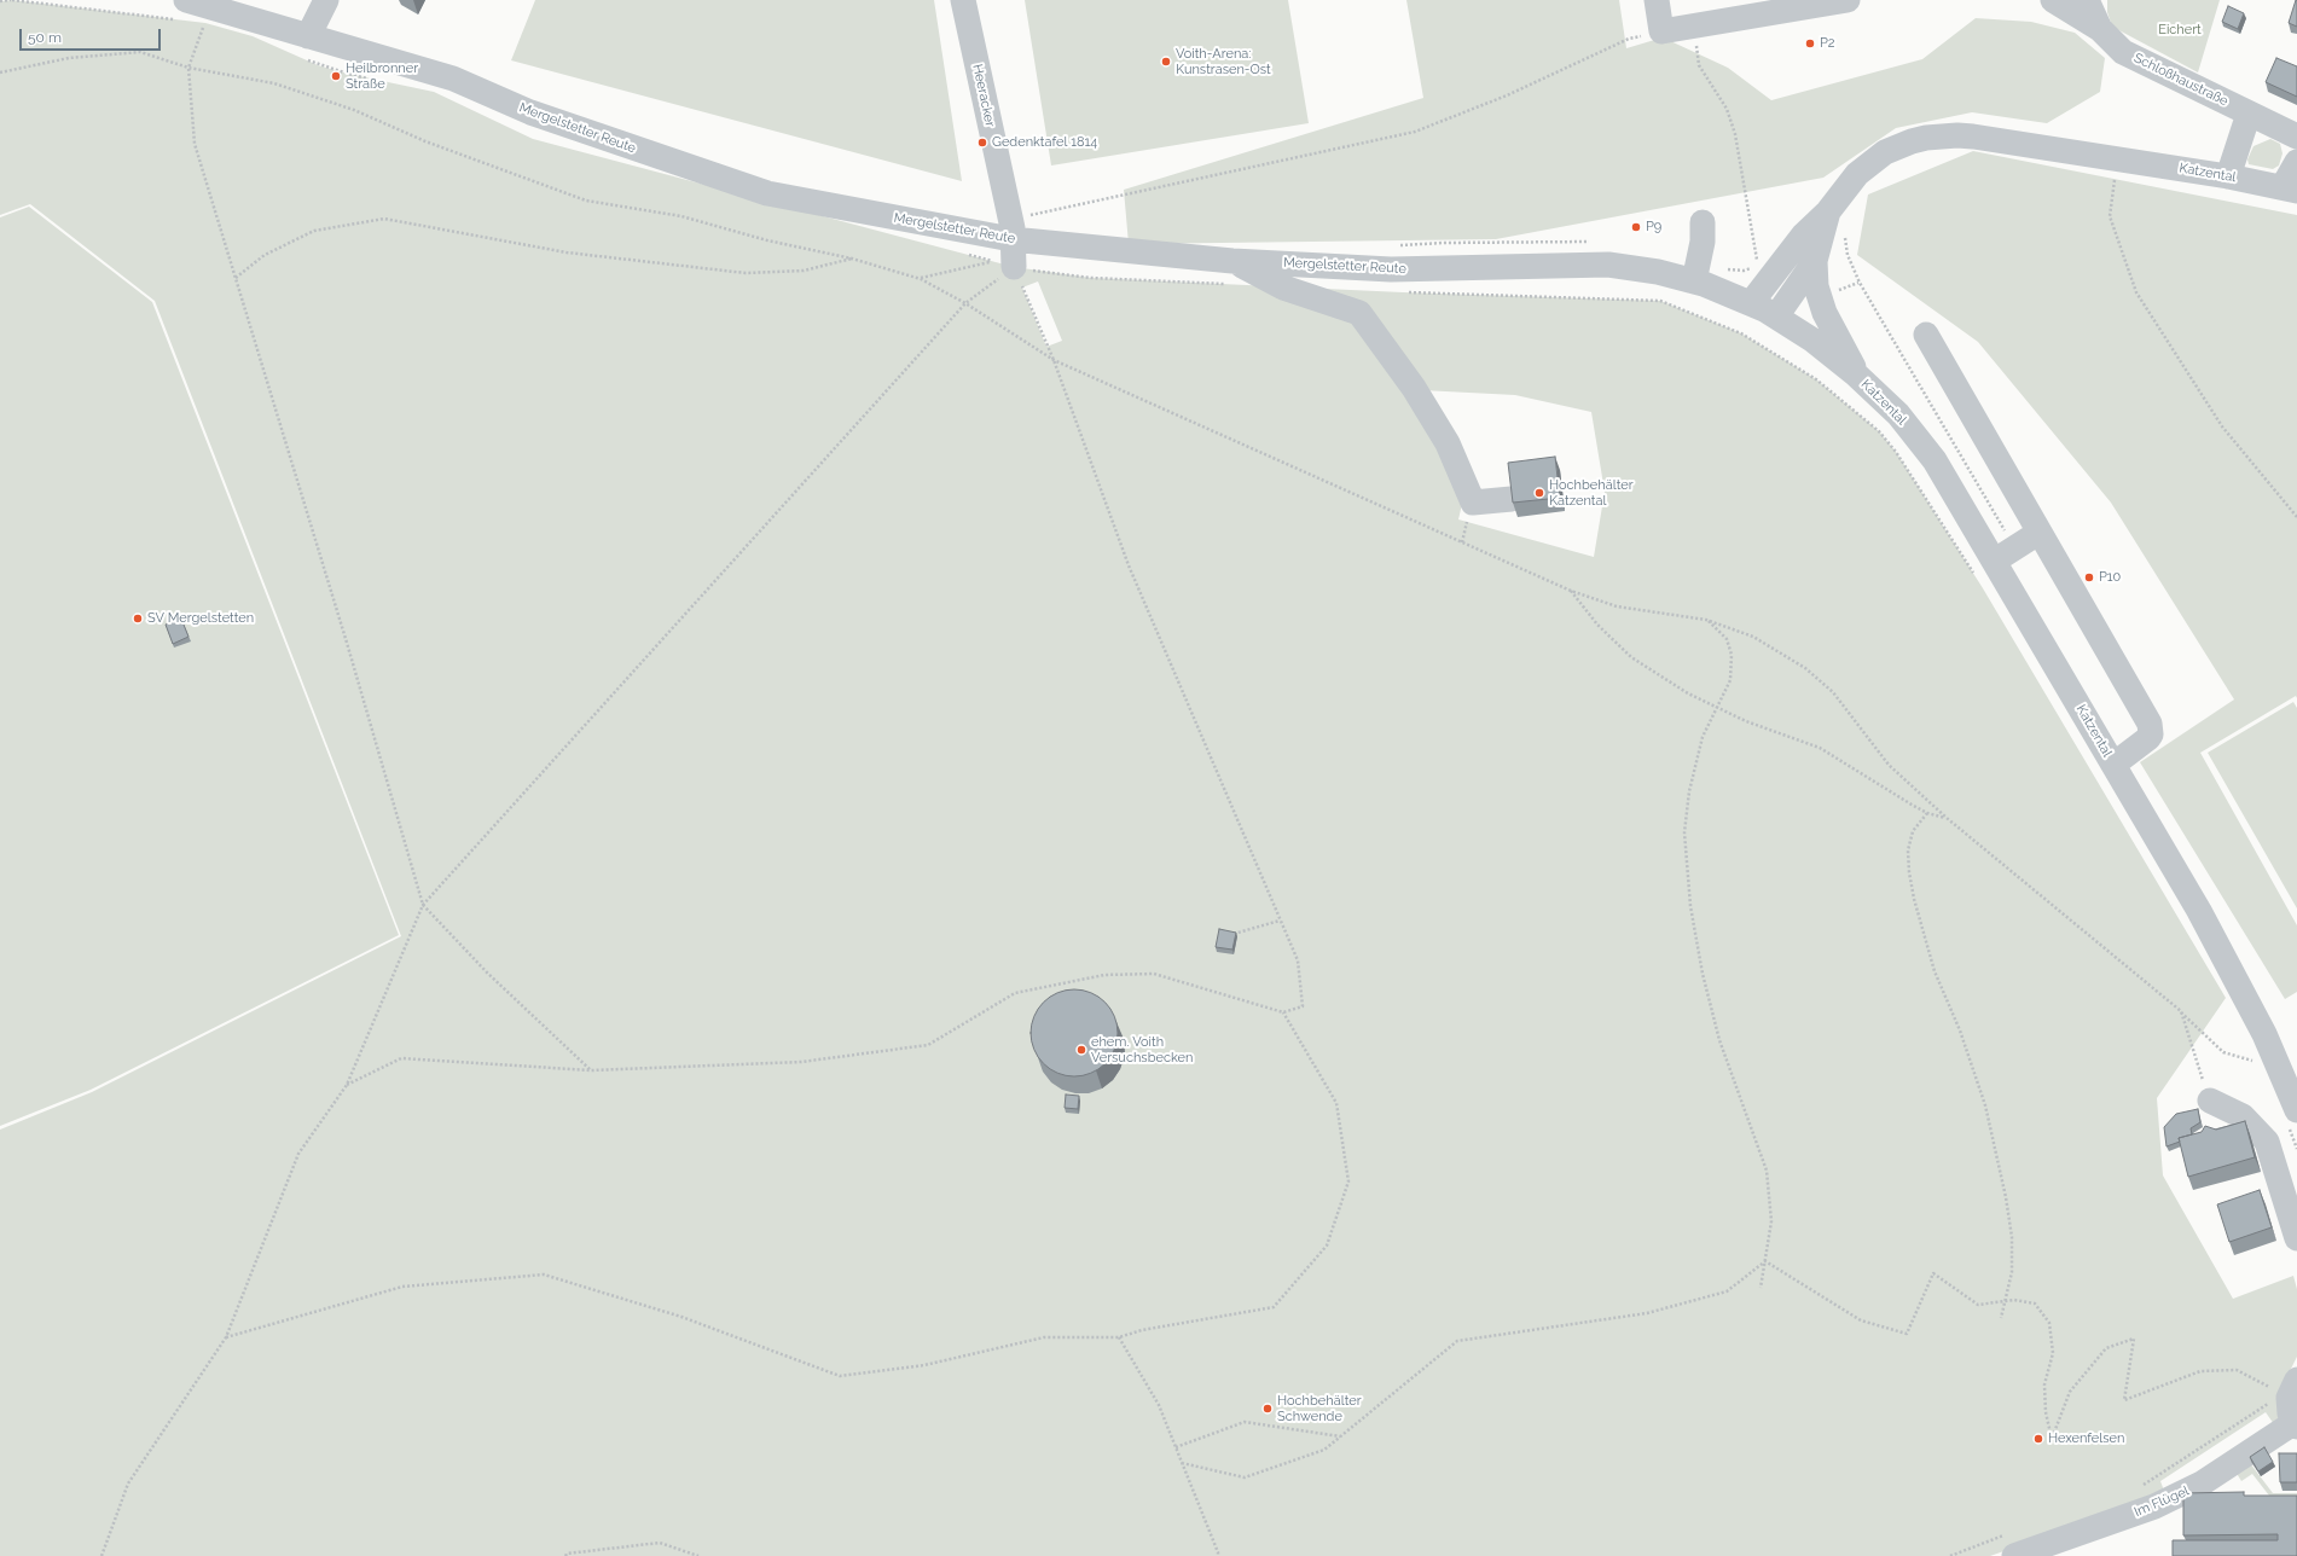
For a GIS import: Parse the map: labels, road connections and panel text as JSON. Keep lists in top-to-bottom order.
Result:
{
  "streets": {
    "street": [
      "Schloßhaustraße",
      "Heeracker",
      "Mergelstetter Reute",
      "Katzental",
      "Im Flügel"
    ]
  },
  "crossings": [
    ["Heeracker", "Mergelstetter Reute"],
    ["Mergelstetter Reute", "Katzental"]
  ],
  "parks": ["Eichert"],
  "places": [
    "P2",
    "Voith-Arena: Kunstrasen-Ost",
    "Heilbronner Straße",
    "Gedenktafel 1814",
    "P9",
    "Hochbehälter Katzental",
    "P10",
    "SV Mergelstetten",
    "ehem. Voith Versuchsbecken",
    "Hochbehälter Schwende",
    "Hexenfelsen"
  ],
  "scale_bar": "50 m"
}
